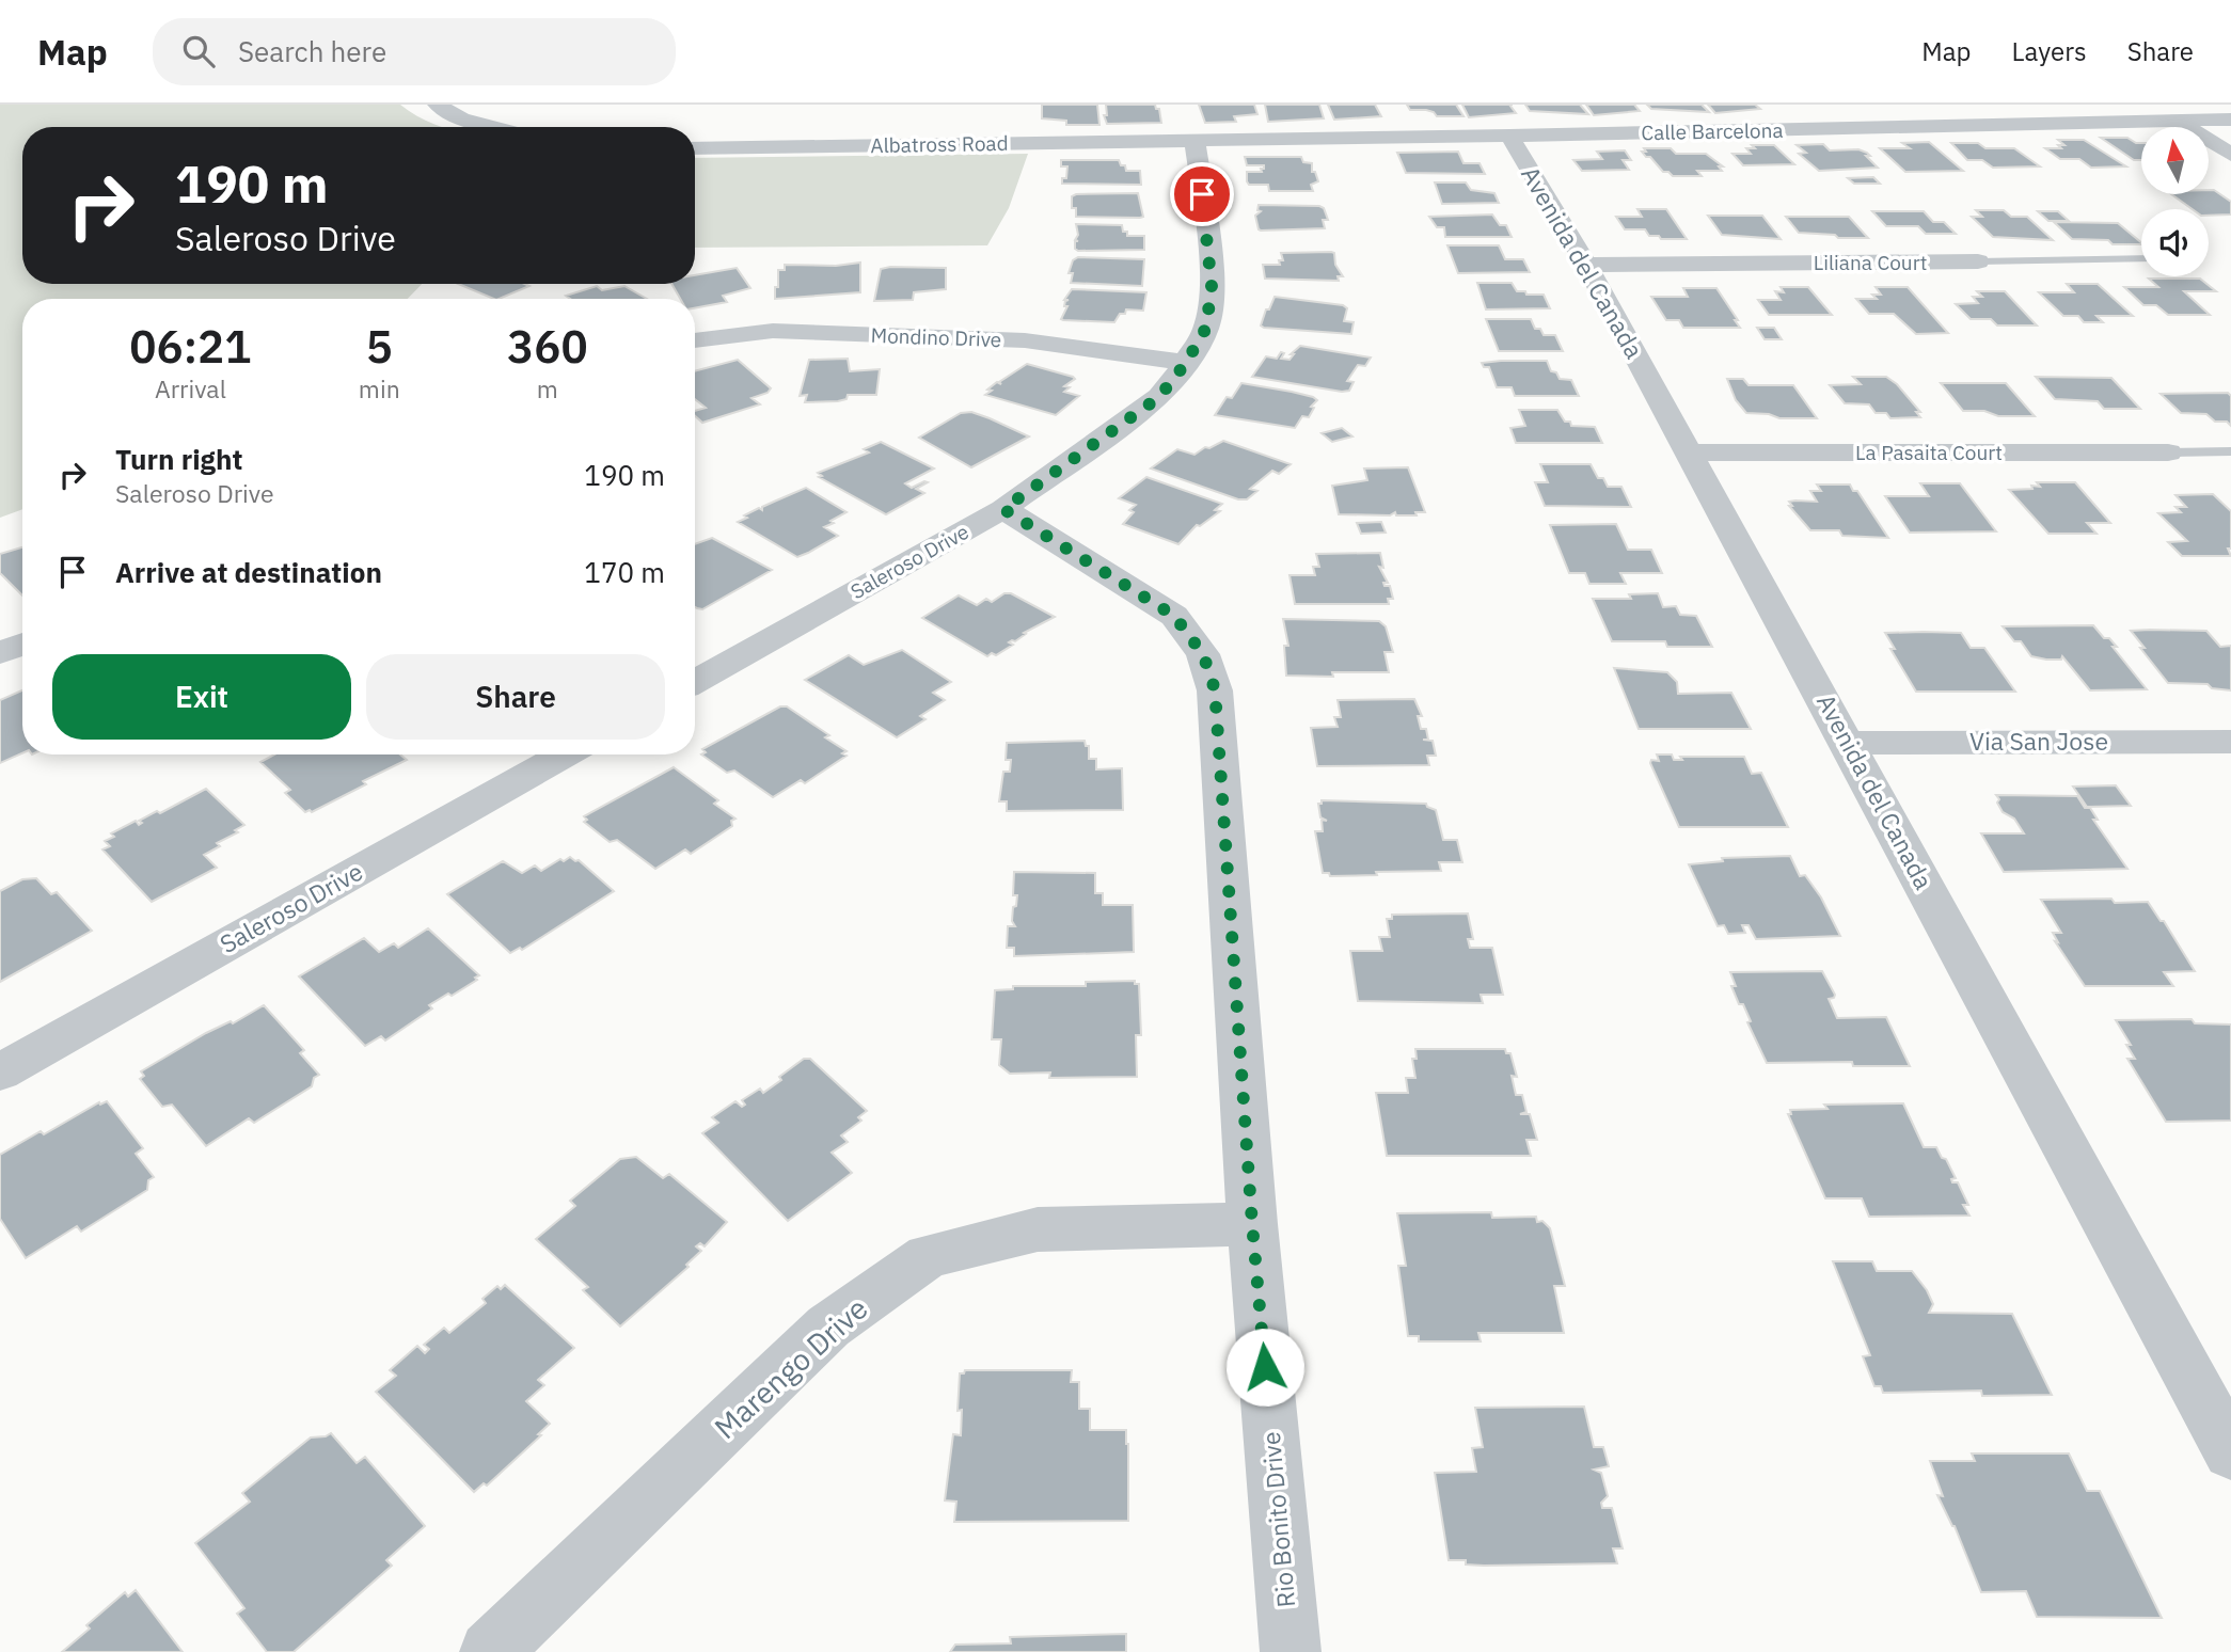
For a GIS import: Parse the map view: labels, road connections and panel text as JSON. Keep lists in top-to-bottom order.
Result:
{
  "streets": {
    "street": [
      "Calle Barcelona",
      "Albatross Road",
      "Avenida del Canada",
      "Liliana Court",
      "Mondino Drive",
      "La Pasaita Court",
      "Saleroso Drive",
      "Via San Jose",
      "Marengo Drive",
      "Rio Bonito Drive"
    ]
  },
  "crossings": [
    ["Calle Barcelona", "Albatross Road"],
    ["Calle Barcelona", "Avenida del Canada"],
    ["Calle Barcelona", "Saleroso Drive"],
    ["Albatross Road", "Saleroso Drive"],
    ["Avenida del Canada", "Liliana Court"],
    ["Avenida del Canada", "La Pasaita Court"],
    ["Avenida del Canada", "Via San Jose"],
    ["Mondino Drive", "Saleroso Drive"],
    ["Saleroso Drive", "Rio Bonito Drive"],
    ["Marengo Drive", "Rio Bonito Drive"]
  ],
  "north": "top",
  "page": {
    "header": "Map",
    "search": "Search here",
    "nav": ["Map", "Layers", "Share"],
    "turn": ["190 m", "Saleroso Drive"],
    "eta": [
      "06:21",
      "Arrival",
      "5",
      "min",
      "360",
      "m"
    ],
    "list": [
      {
        "name": "Turn right",
        "note": "Saleroso Drive",
        "value": "190 m"
      },
      {
        "name": "Arrive at destination",
        "value": "170 m"
      }
    ],
    "buttons": ["Exit", "Share"]
  }
}
